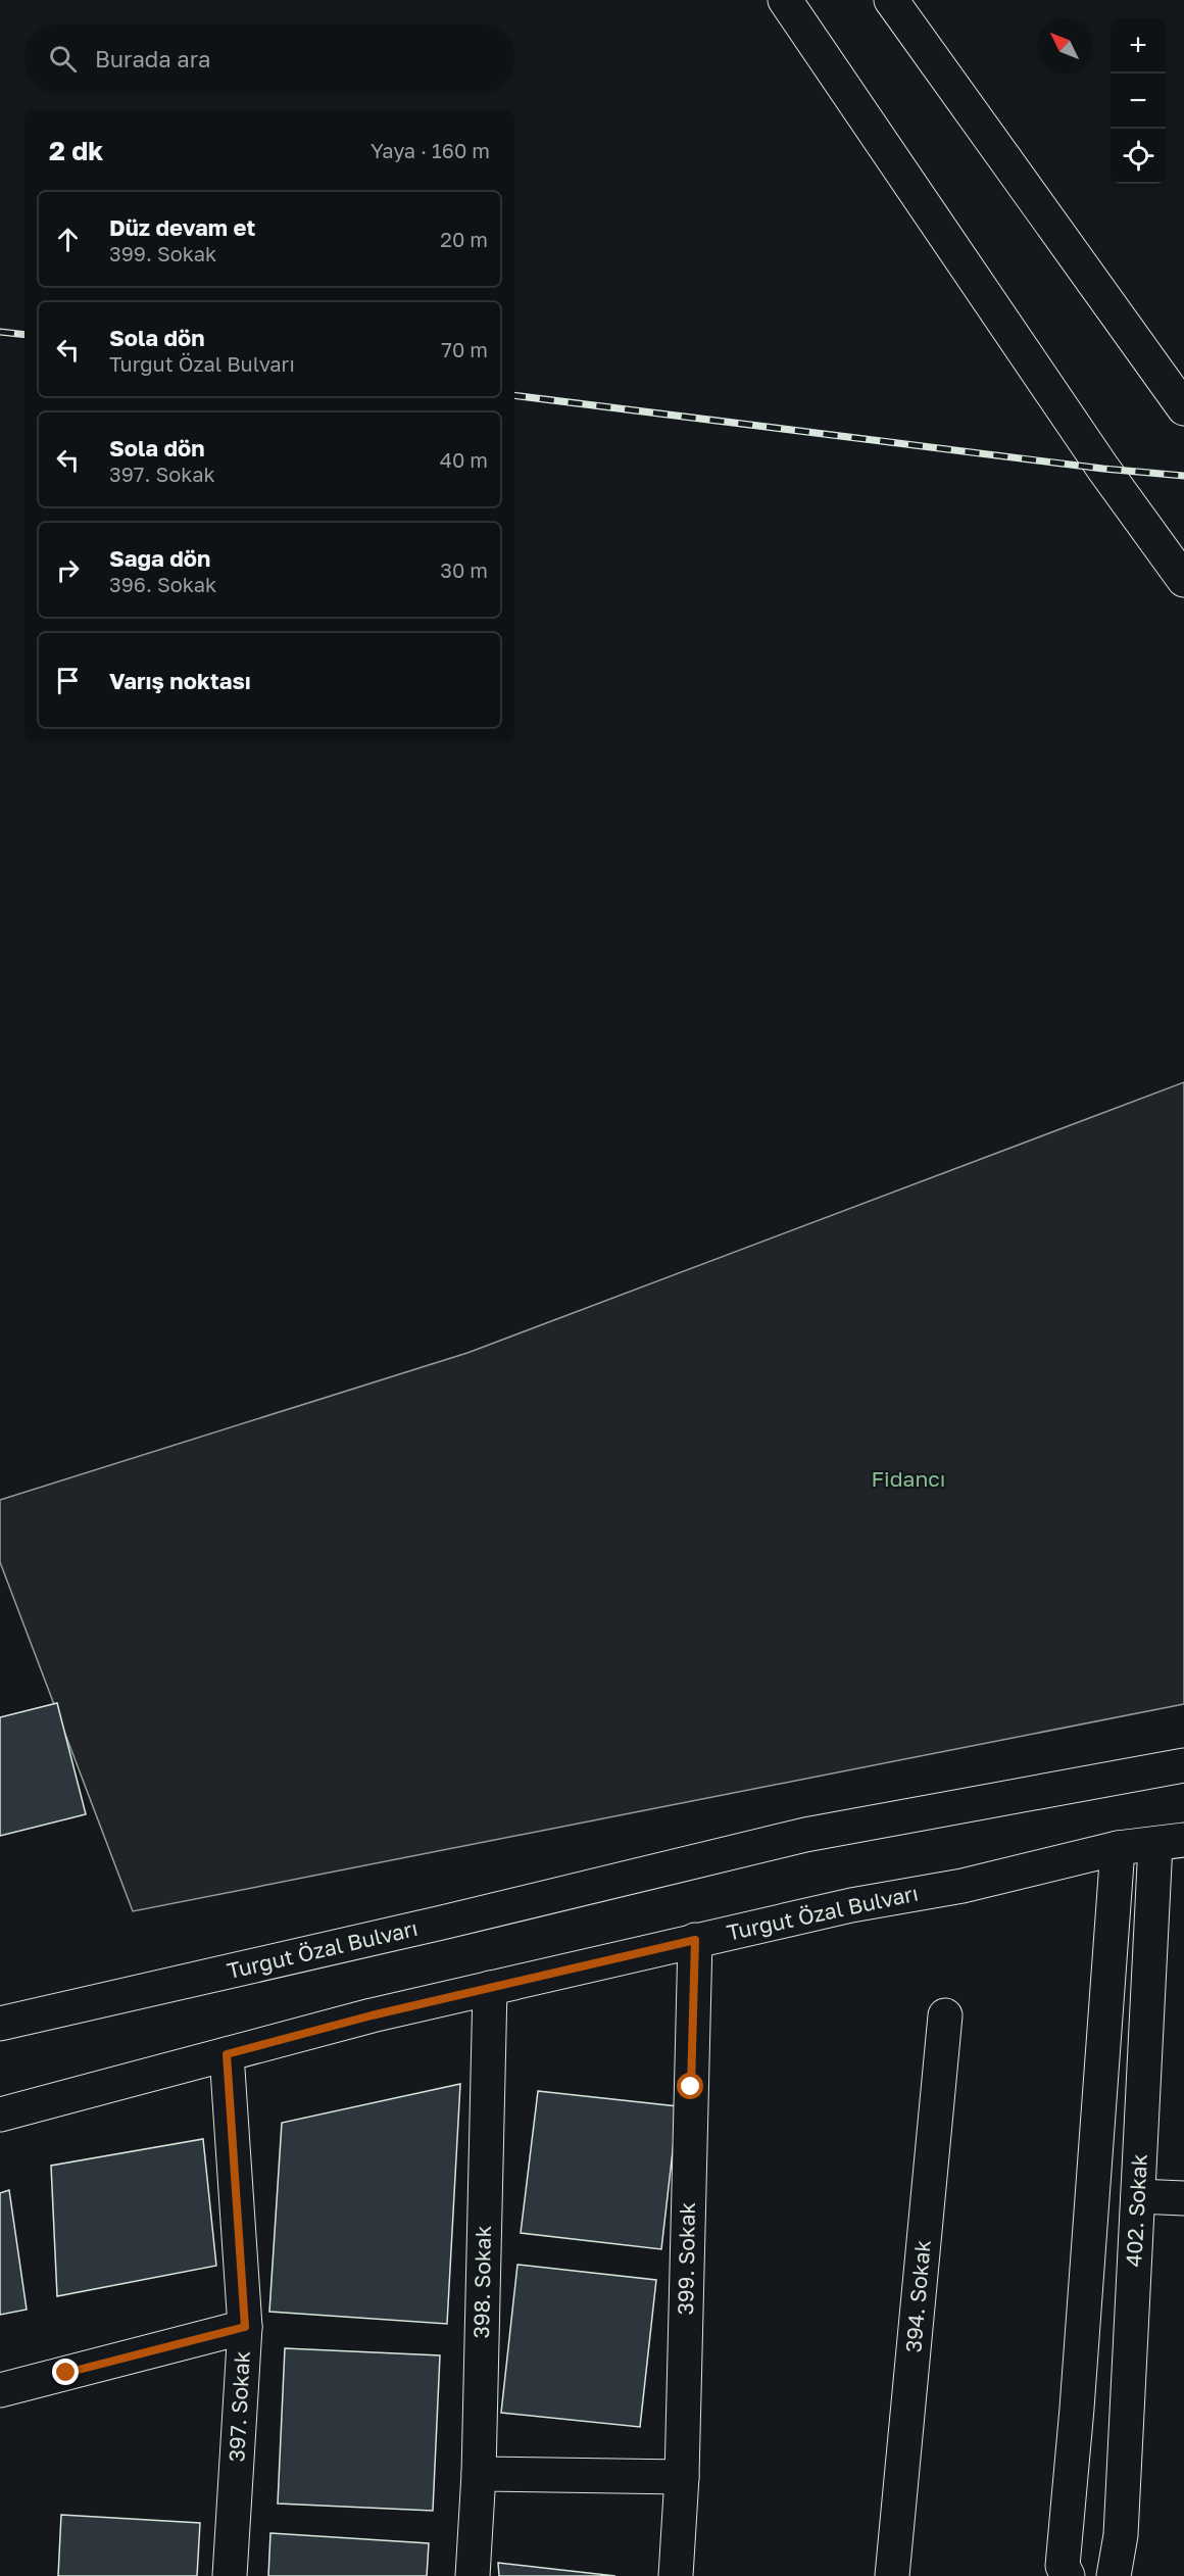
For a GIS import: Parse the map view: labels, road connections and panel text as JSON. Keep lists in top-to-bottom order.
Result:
{
  "streets": {
    "street": [
      "Turgut Özal Bulvarı",
      "402. Sokak",
      "399. Sokak",
      "398. Sokak",
      "394. Sokak",
      "397. Sokak"
    ]
  },
  "crossings": [
    ["Turgut Özal Bulvarı", "402. Sokak"],
    ["Turgut Özal Bulvarı", "399. Sokak"],
    ["Turgut Özal Bulvarı", "398. Sokak"],
    ["Turgut Özal Bulvarı", "397. Sokak"]
  ],
  "parks": ["Fidancı"],
  "north": "top left",
  "page": {
    "map_buttons": ["+", "−"],
    "search": "Burada ara",
    "heading": ["2 dk", "Yaya · 160 m"],
    "list": [
      ["Düz devam et", "399. Sokak", "20 m"],
      ["Sola dön", "Turgut Özal Bulvarı", "70 m"],
      ["Sola dön", "397. Sokak", "40 m"],
      ["Sağa dön", "396. Sokak", "30 m"],
      "Varış noktası"
    ]
  }
}
